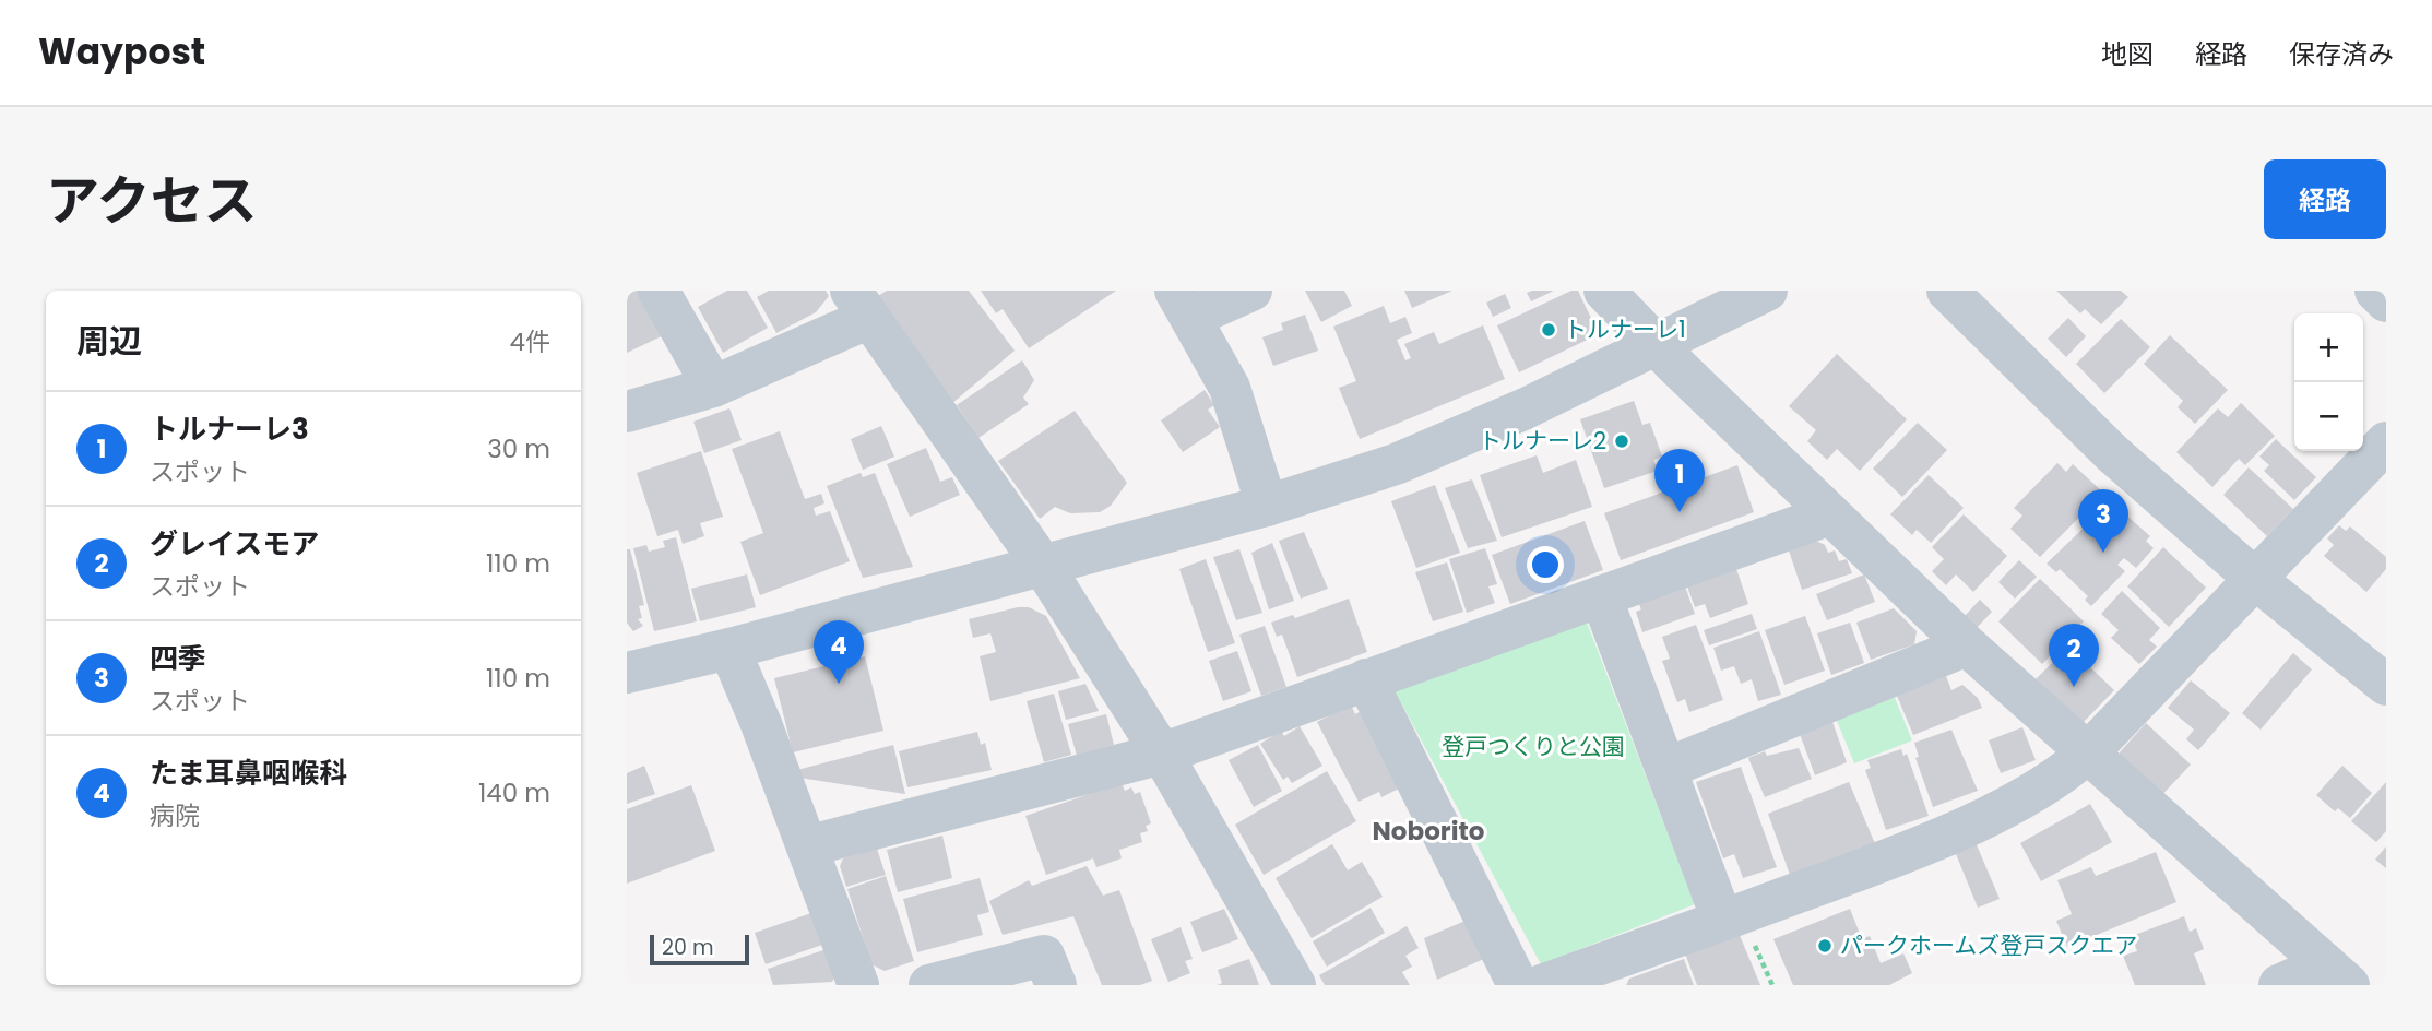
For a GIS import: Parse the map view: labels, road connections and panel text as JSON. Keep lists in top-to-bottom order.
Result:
{
  "districts": ["Noborito"],
  "parks": ["登戸つくりと公園"],
  "places": ["トルナーレ1", "トルナーレ2", "パークホームズ登戸スクエア"],
  "scale_bar": "20 m",
  "page": {
    "header": "Waypost",
    "nav": ["地図", "経路", "保存済み"],
    "title": "アクセス",
    "buttons": "経路",
    "heading": ["周辺", "4件"],
    "map_buttons": ["+", "−"],
    "list": [
      {
        "mark": "1",
        "name": "トルナーレ3",
        "note": "スポット",
        "value": "30 m"
      },
      {
        "mark": "2",
        "name": "グレイスモア",
        "note": "スポット",
        "value": "110 m"
      },
      {
        "mark": "3",
        "name": "四季",
        "note": "スポット",
        "value": "110 m"
      },
      {
        "mark": "4",
        "name": "たま耳鼻咽喉科",
        "note": "病院",
        "value": "140 m"
      }
    ],
    "pins": [
      "1",
      "3",
      "4",
      "2"
    ],
    "scale": "20 m"
  }
}
